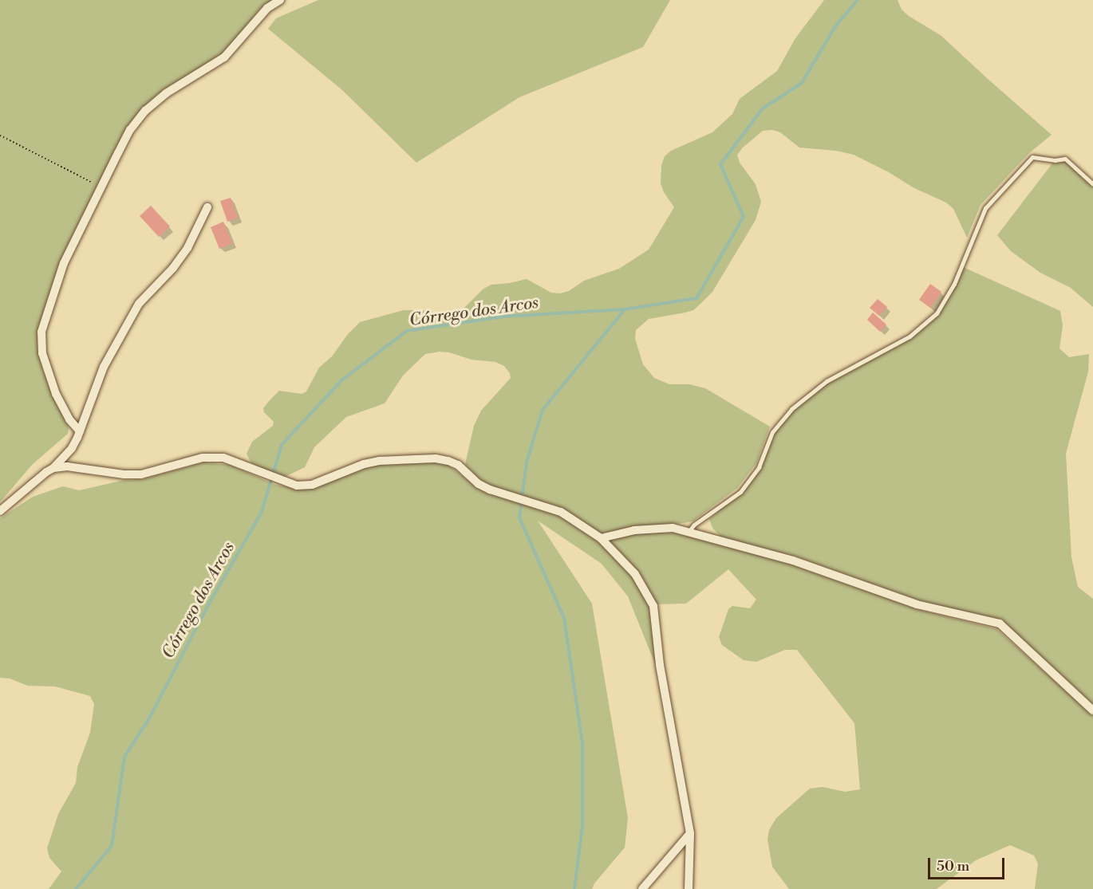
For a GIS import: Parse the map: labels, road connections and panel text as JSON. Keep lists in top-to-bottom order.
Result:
{
  "water": ["Córrego dos Arcos"],
  "scale_bar": "50 m"
}
